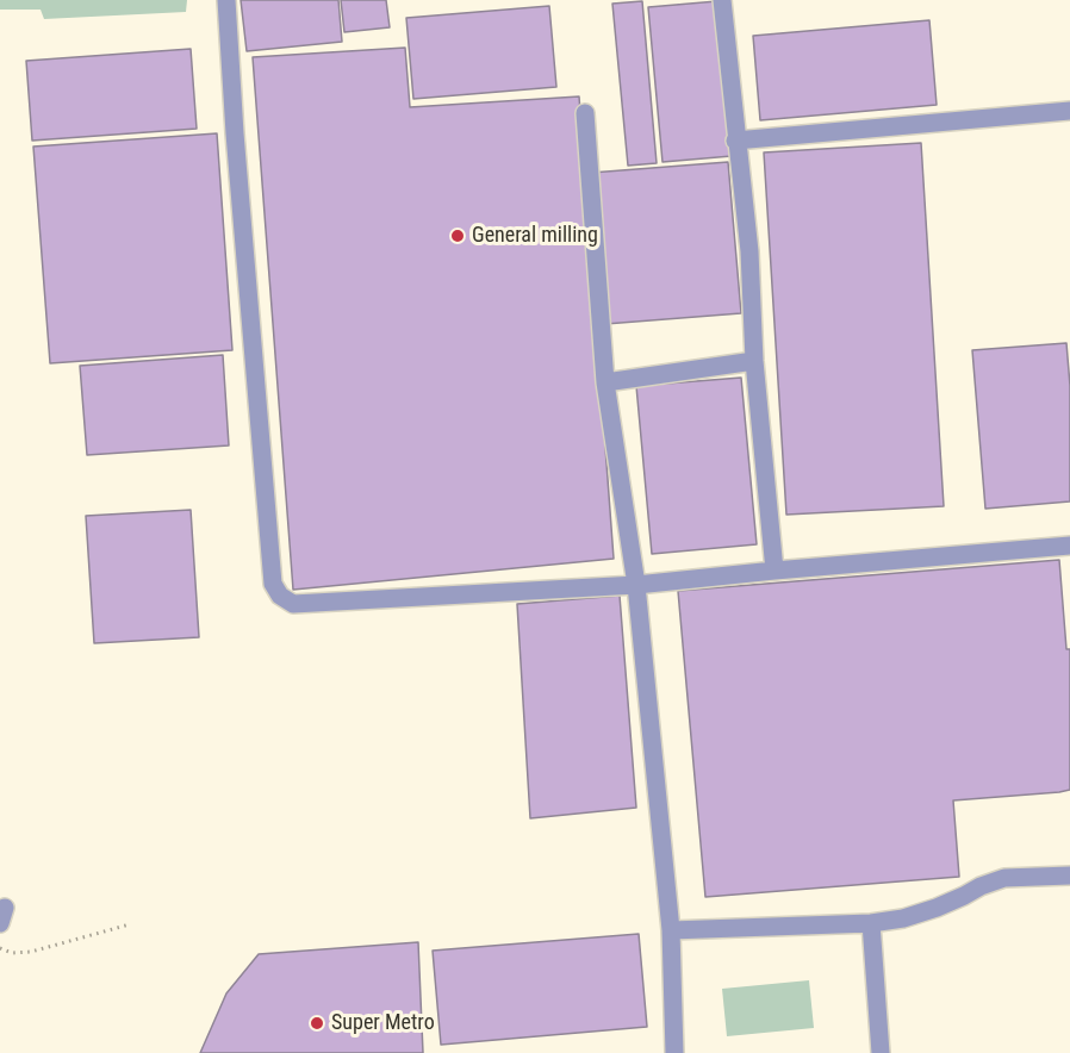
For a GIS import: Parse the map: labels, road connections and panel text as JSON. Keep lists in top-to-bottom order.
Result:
{
  "places": ["General milling", "Super Metro"]
}
